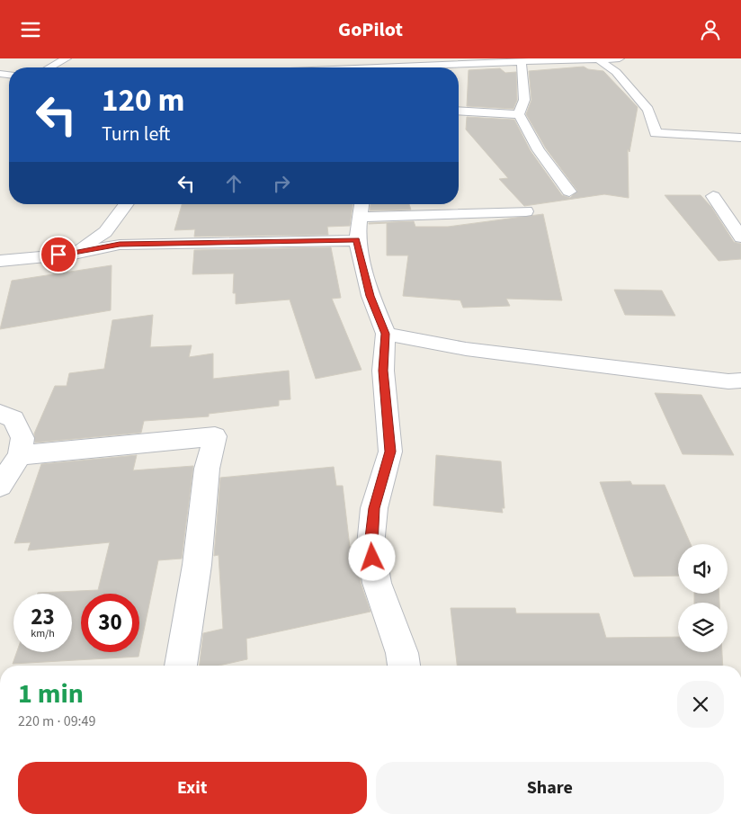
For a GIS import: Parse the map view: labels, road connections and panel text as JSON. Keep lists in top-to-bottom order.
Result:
{
  "page": {
    "header": "GoPilot",
    "turn": ["120 m", "Turn left"],
    "speed": "23 km/h",
    "limit": "30",
    "heading": ["1 min", "220 m · 09:49"],
    "buttons": ["Exit", "Share"]
  }
}
